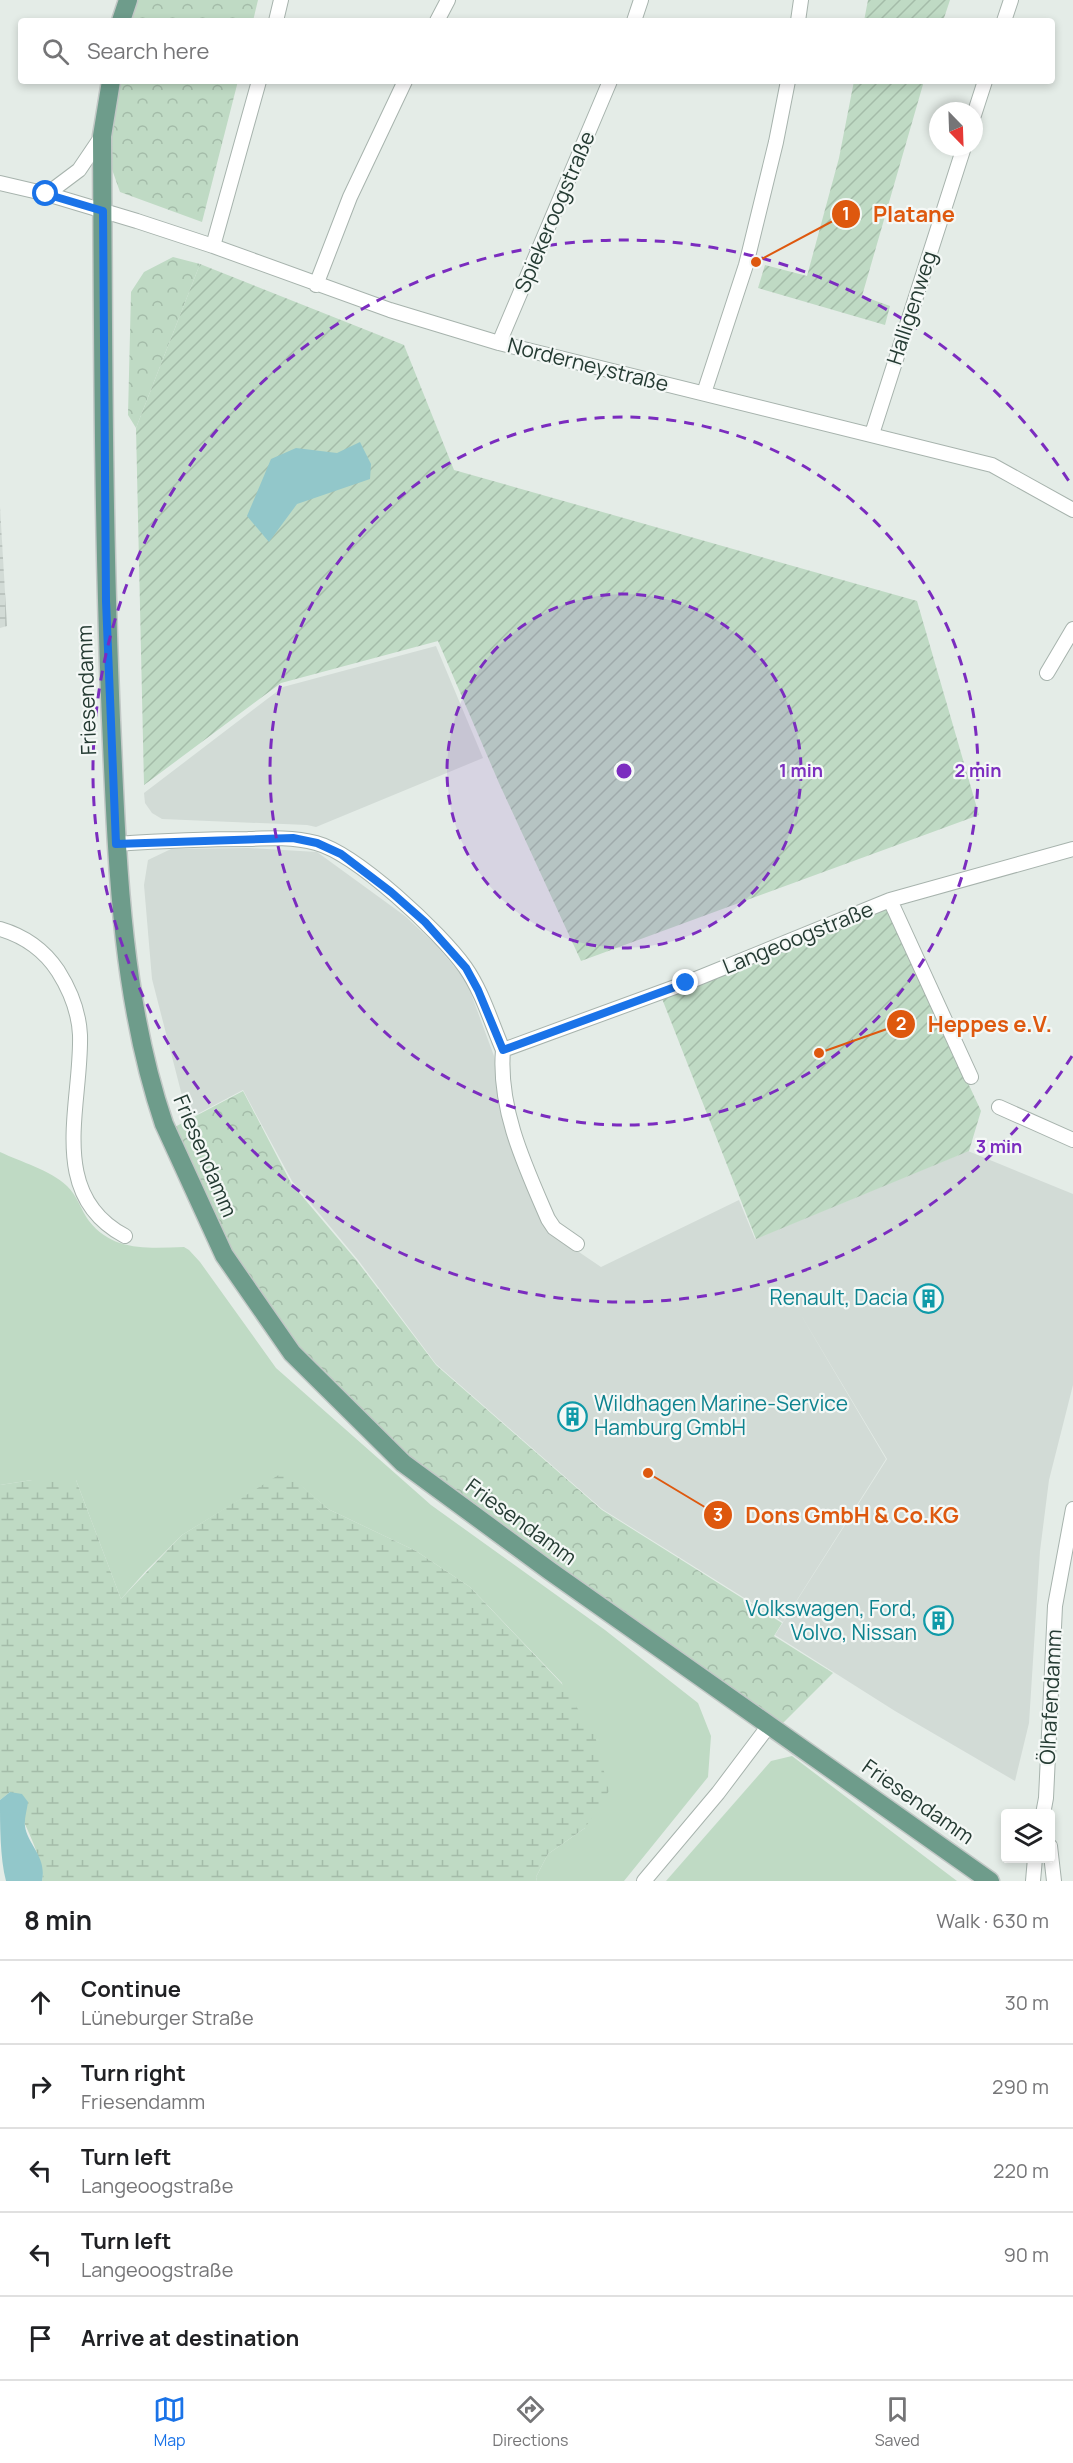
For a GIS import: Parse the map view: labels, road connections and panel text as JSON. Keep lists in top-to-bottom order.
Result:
{
  "streets": {
    "main road": ["Friesendamm"],
    "street": [
      "Spiekeroogstraße",
      "Halligenweg",
      "Norderneystraße",
      "Langeoogstraße",
      "Ölhafendamm"
    ]
  },
  "crossings": [
    ["Spiekeroogstraße", "Norderneystraße"],
    ["Halligenweg", "Norderneystraße"],
    ["Norderneystraße", "Friesendamm"]
  ],
  "places": {
    "other": ["Platane", "Heppes e.V.", "Dons GmbH & Co.KG"],
    "building": ["Renault, Dacia", "Wildhagen Marine-Service Hamburg GmbH", "Volkswagen, Ford, Volvo, Nissan"]
  },
  "north": "bottom right",
  "page": {
    "search": "Search here",
    "heading": ["8 min", "Walk · 630 m"],
    "list": [
      ["Continue", "Lüneburger Straße", "30 m"],
      ["Turn right", "Friesendamm", "290 m"],
      ["Turn left", "Langeoogstraße", "220 m"],
      ["Turn left", "Langeoogstraße", "90 m"],
      "Arrive at destination"
    ],
    "nav": ["Map", "Directions", "Saved"]
  },
  "rings": ["1 min", "2 min", "3 min"]
}
